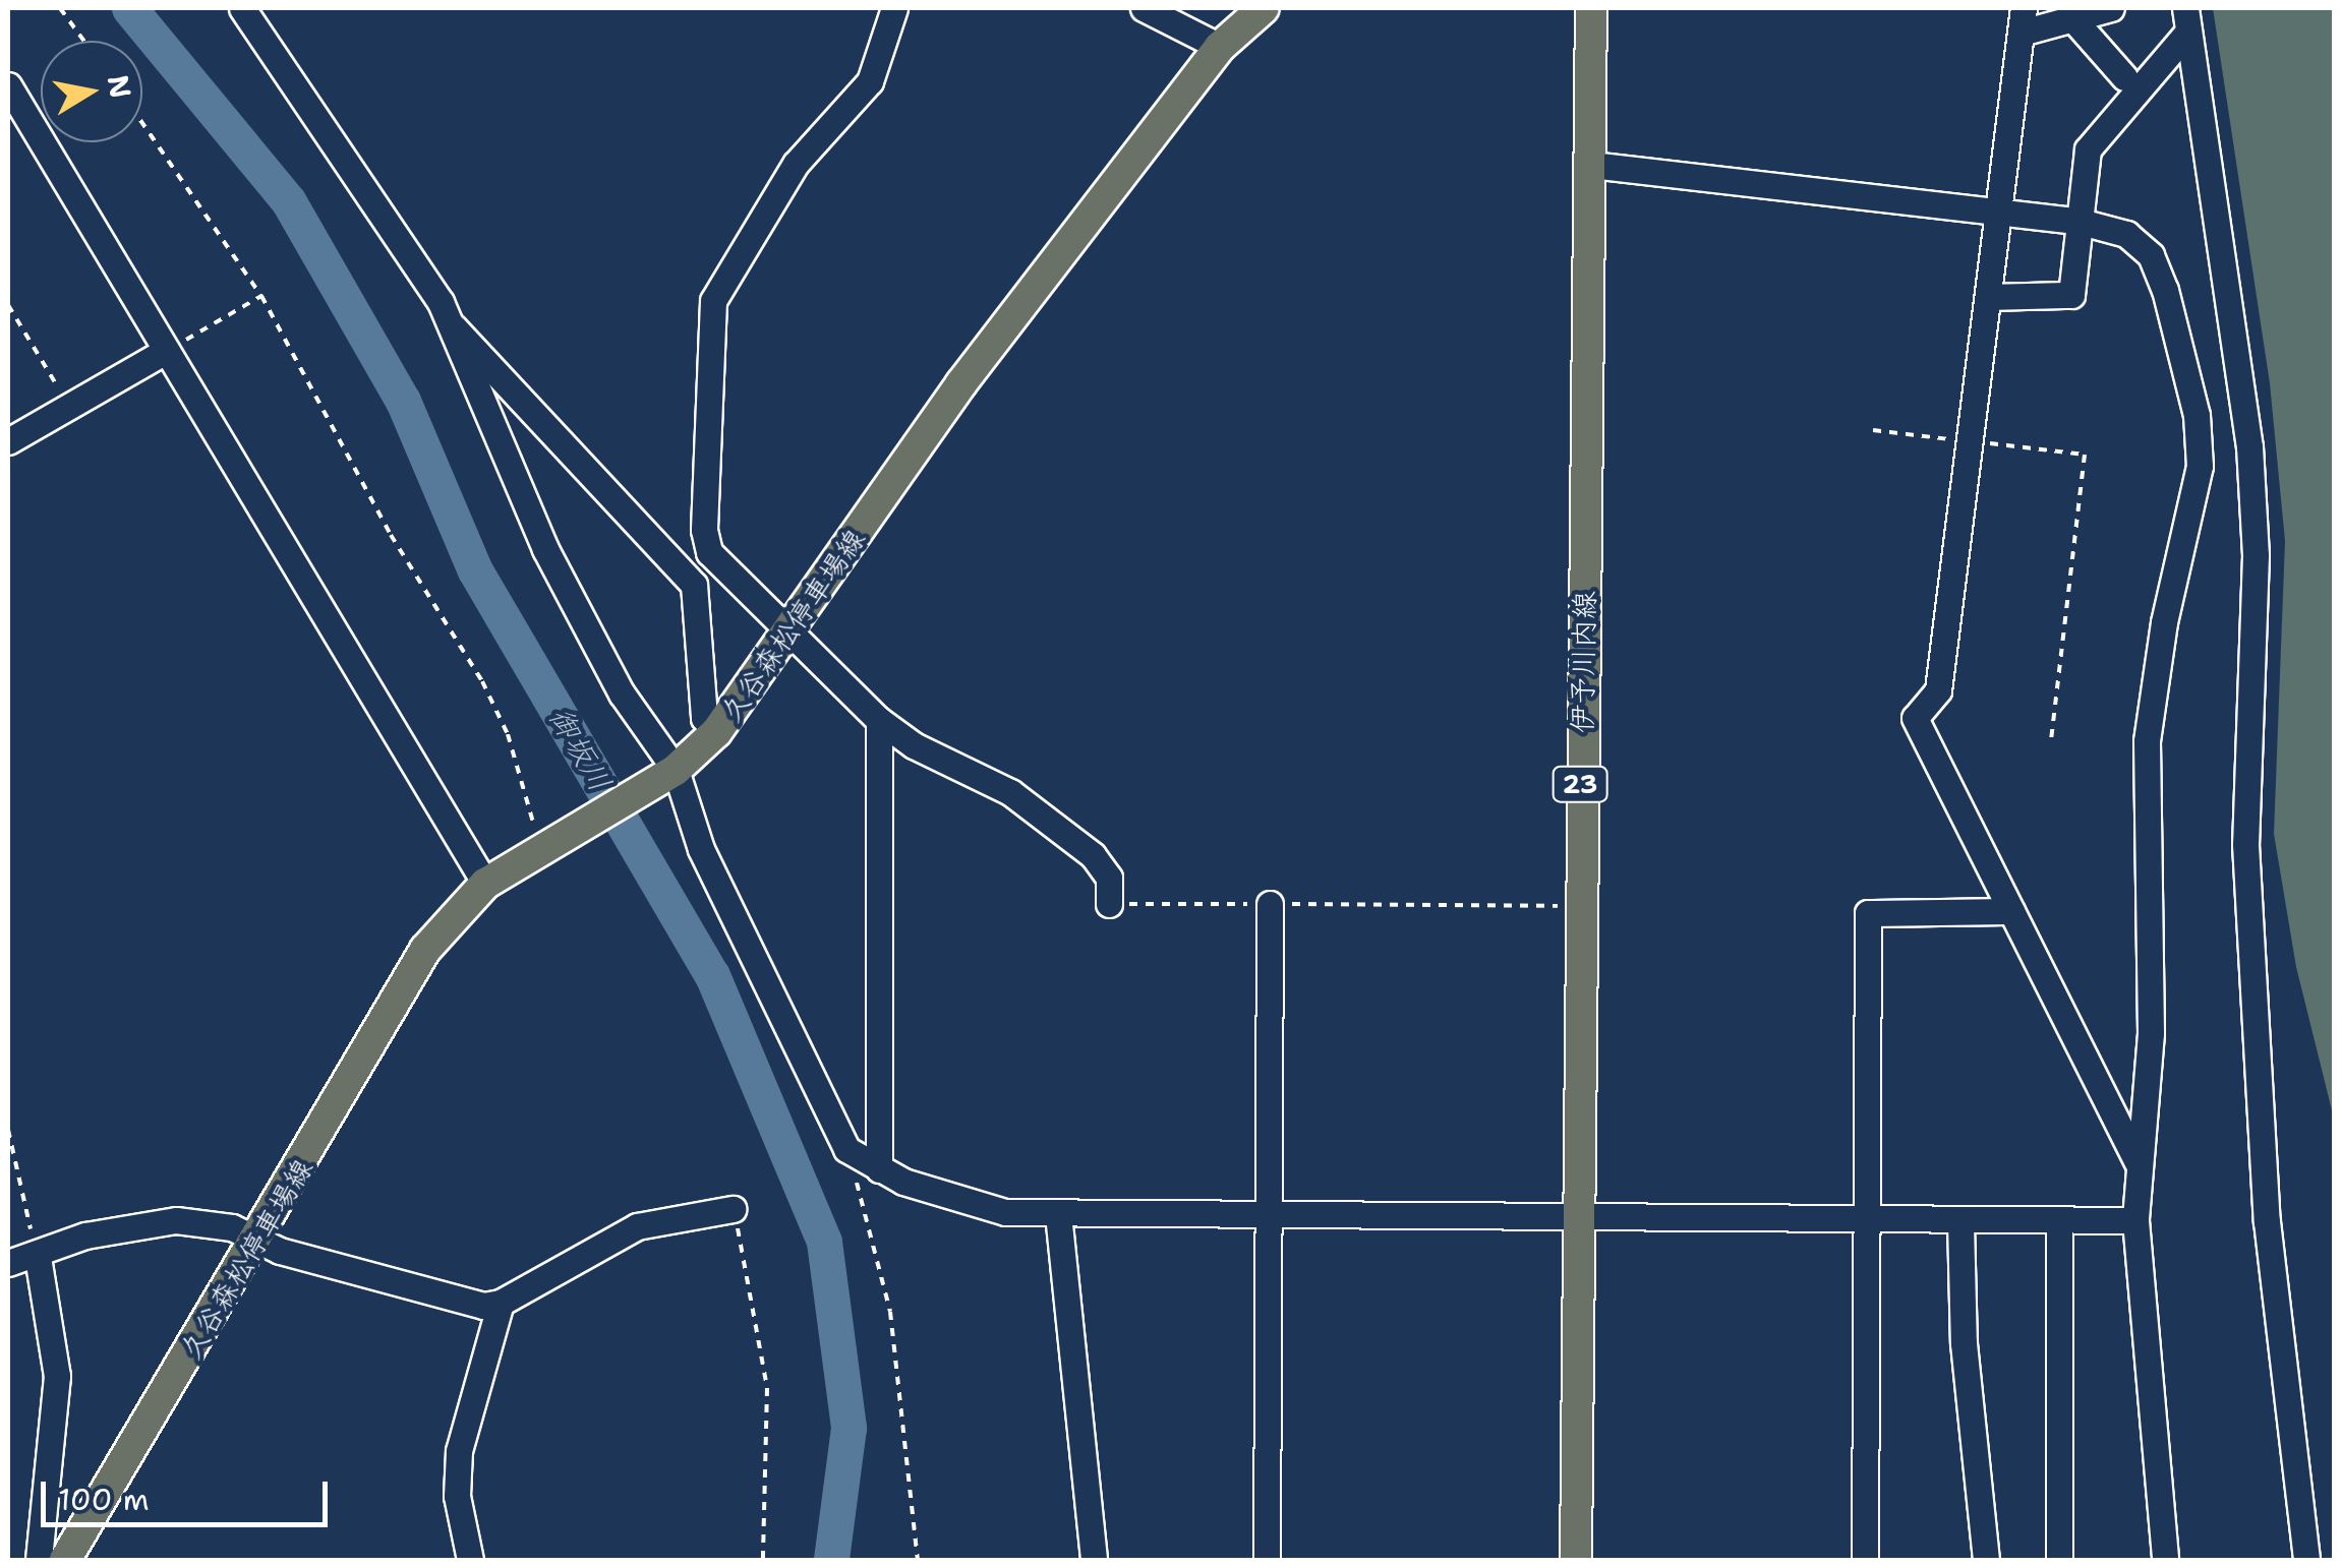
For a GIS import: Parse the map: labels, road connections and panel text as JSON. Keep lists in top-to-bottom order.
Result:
{
  "streets": {
    "main road": ["久谷森松停車場線", "伊予川内線", "23"]
  },
  "water": ["御坂川"],
  "scale_bar": "100 m",
  "north": "right"
}
